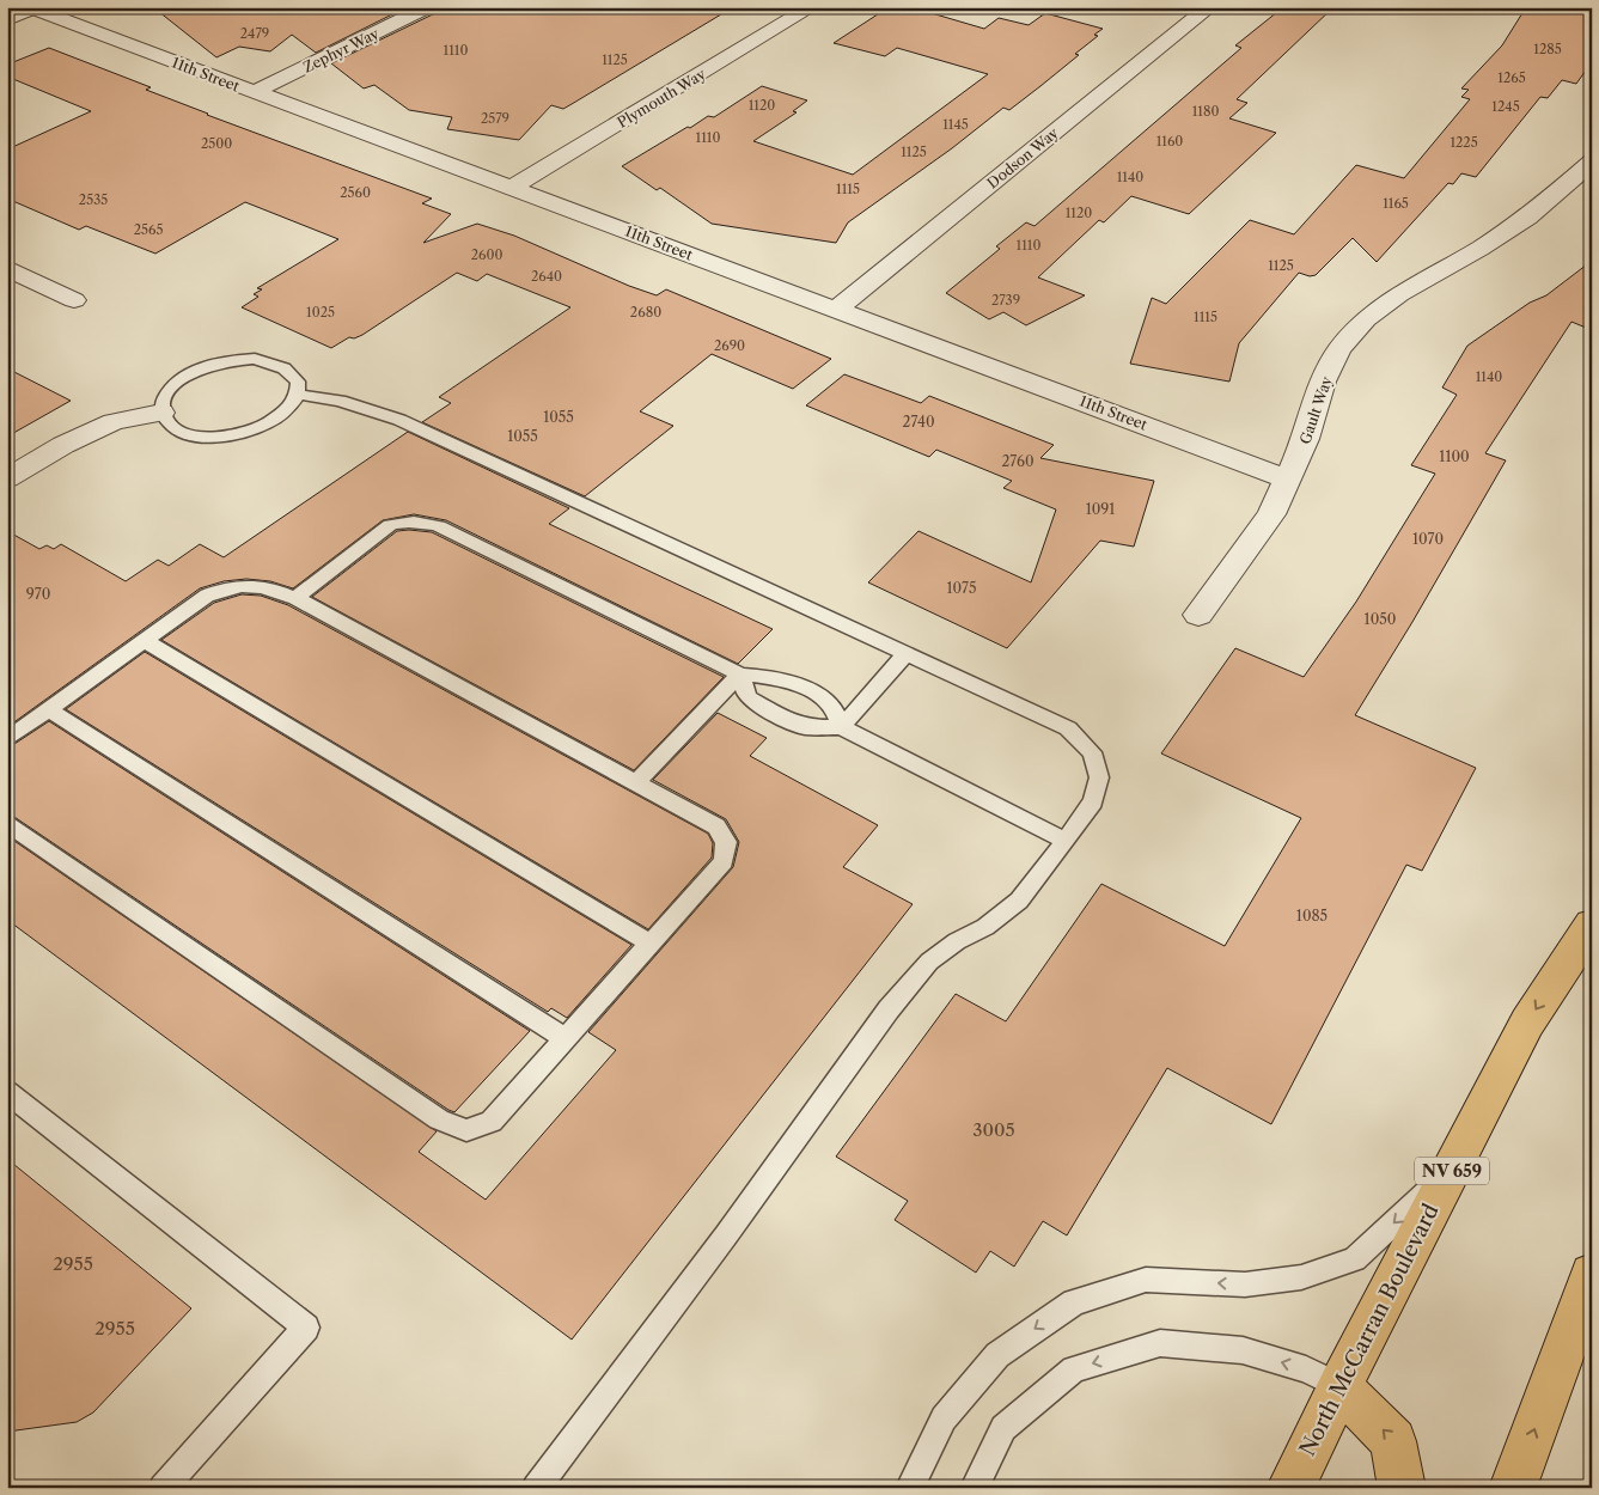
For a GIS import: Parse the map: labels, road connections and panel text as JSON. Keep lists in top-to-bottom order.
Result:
{
  "streets": {
    "main road": ["NV 659", "North McCarran Boulevard"],
    "street": [
      "Zephyr Way",
      "11th Street",
      "Plymouth Way",
      "Dodson Way",
      "Gault Way"
    ]
  },
  "crossings": [
    ["Zephyr Way", "11th Street"],
    ["11th Street", "Plymouth Way"],
    ["11th Street", "Dodson Way"],
    ["11th Street", "Gault Way"]
  ],
  "one_way": ["North McCarran Boulevard"],
  "house_numbers": [
    "2479",
    "1285",
    "1110",
    "1125",
    "1265",
    "1120",
    "1245",
    "1180",
    "2579",
    "1145",
    "1110",
    "1160",
    "1225",
    "2500",
    "1125",
    "1140",
    "1115",
    "2560",
    "2535",
    "1165",
    "1120",
    "2565",
    "1110",
    "2600",
    "1125",
    "2640",
    "2739",
    "1025",
    "2680",
    "1115",
    "2690",
    "1140",
    "1055",
    "2740",
    "1055",
    "1100",
    "2760",
    "1091",
    "1070",
    "1075",
    "970",
    "1050",
    "1085",
    "3005",
    "2955",
    "2955"
  ]
}
